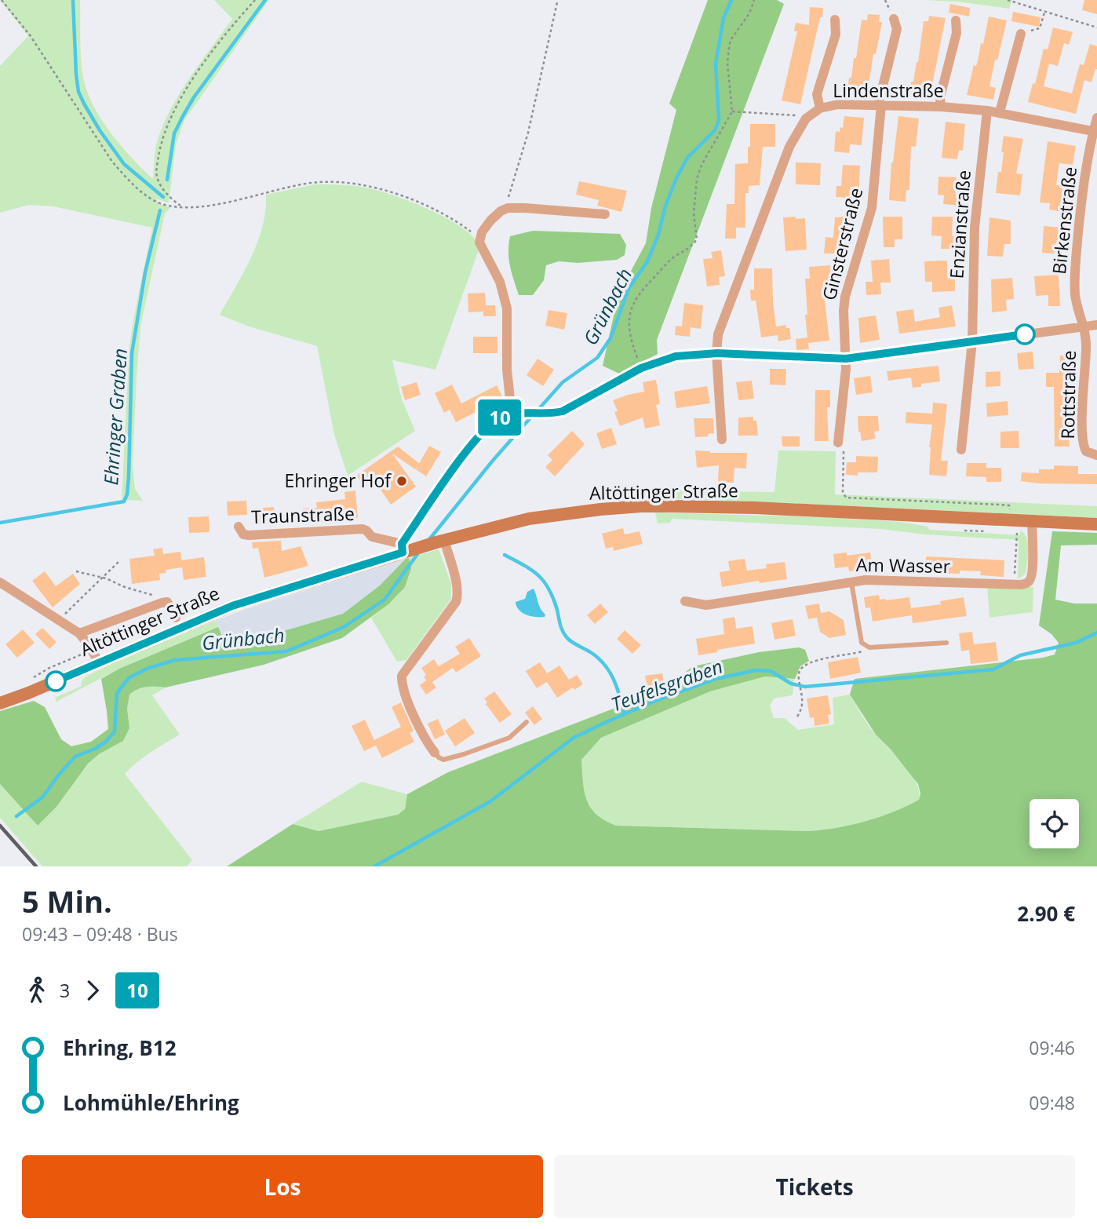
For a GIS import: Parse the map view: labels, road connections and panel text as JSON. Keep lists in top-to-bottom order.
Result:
{
  "streets": {
    "main road": ["Altöttinger Straße"],
    "street": [
      "Lindenstraße",
      "Birkenstraße",
      "Enzianstraße",
      "Ginsterstraße",
      "Rottstraße",
      "Traunstraße",
      "Am Wasser"
    ]
  },
  "crossings": [
    ["Lindenstraße", "Birkenstraße"],
    ["Lindenstraße", "Enzianstraße"],
    ["Lindenstraße", "Ginsterstraße"],
    ["Birkenstraße", "Rottstraße"],
    ["Altöttinger Straße", "Traunstraße"],
    ["Altöttinger Straße", "Am Wasser"]
  ],
  "water": ["Grünbach", "Ehringer Graben", "Teufelsgraben"],
  "places": ["Ehringer Hof"],
  "lines": ["bus line 10"],
  "page": {
    "on_map": "10",
    "heading": ["5 Min.", "09:43 – 09:48 · Bus", "2.90 €"],
    "legs": ["3", "10"],
    "list": [
      {
        "name": "Ehring, B12",
        "value": "09:46"
      },
      {
        "name": "Lohmühle/Ehring",
        "value": "09:48"
      }
    ],
    "buttons": ["Los", "Tickets"]
  }
}
